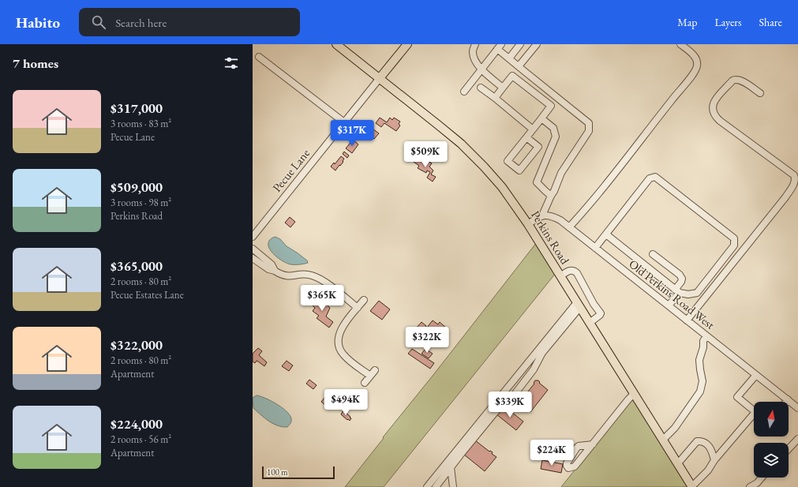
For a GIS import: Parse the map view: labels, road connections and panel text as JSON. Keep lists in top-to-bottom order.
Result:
{
  "streets": {
    "main road": ["Pecue Lane", "Perkins Road"],
    "street": ["Old Perkins Road West"]
  },
  "crossings": [
    ["Pecue Lane", "Perkins Road"]
  ],
  "scale_bar": "100 m",
  "north": "top",
  "page": {
    "header": "Habito",
    "search": "Search here",
    "nav": ["Map", "Layers", "Share"],
    "heading": "7 homes",
    "list": [
      {
        "name": "$317,000",
        "note": "3 rooms · 83 m² · Pecue Lane"
      },
      {
        "name": "$509,000",
        "note": "3 rooms · 98 m² · Perkins Road"
      },
      {
        "name": "$365,000",
        "note": "2 rooms · 80 m² · Pecue Estates Lane"
      },
      {
        "name": "$322,000",
        "note": "2 rooms · 80 m² · Apartment"
      },
      {
        "name": "$224,000",
        "note": "2 rooms · 56 m² · Apartment"
      }
    ],
    "price": [
      "$317K",
      "$509K",
      "$365K",
      "$322K",
      "$494K",
      "$339K",
      "$224K"
    ],
    "scale": "100 m"
  }
}
